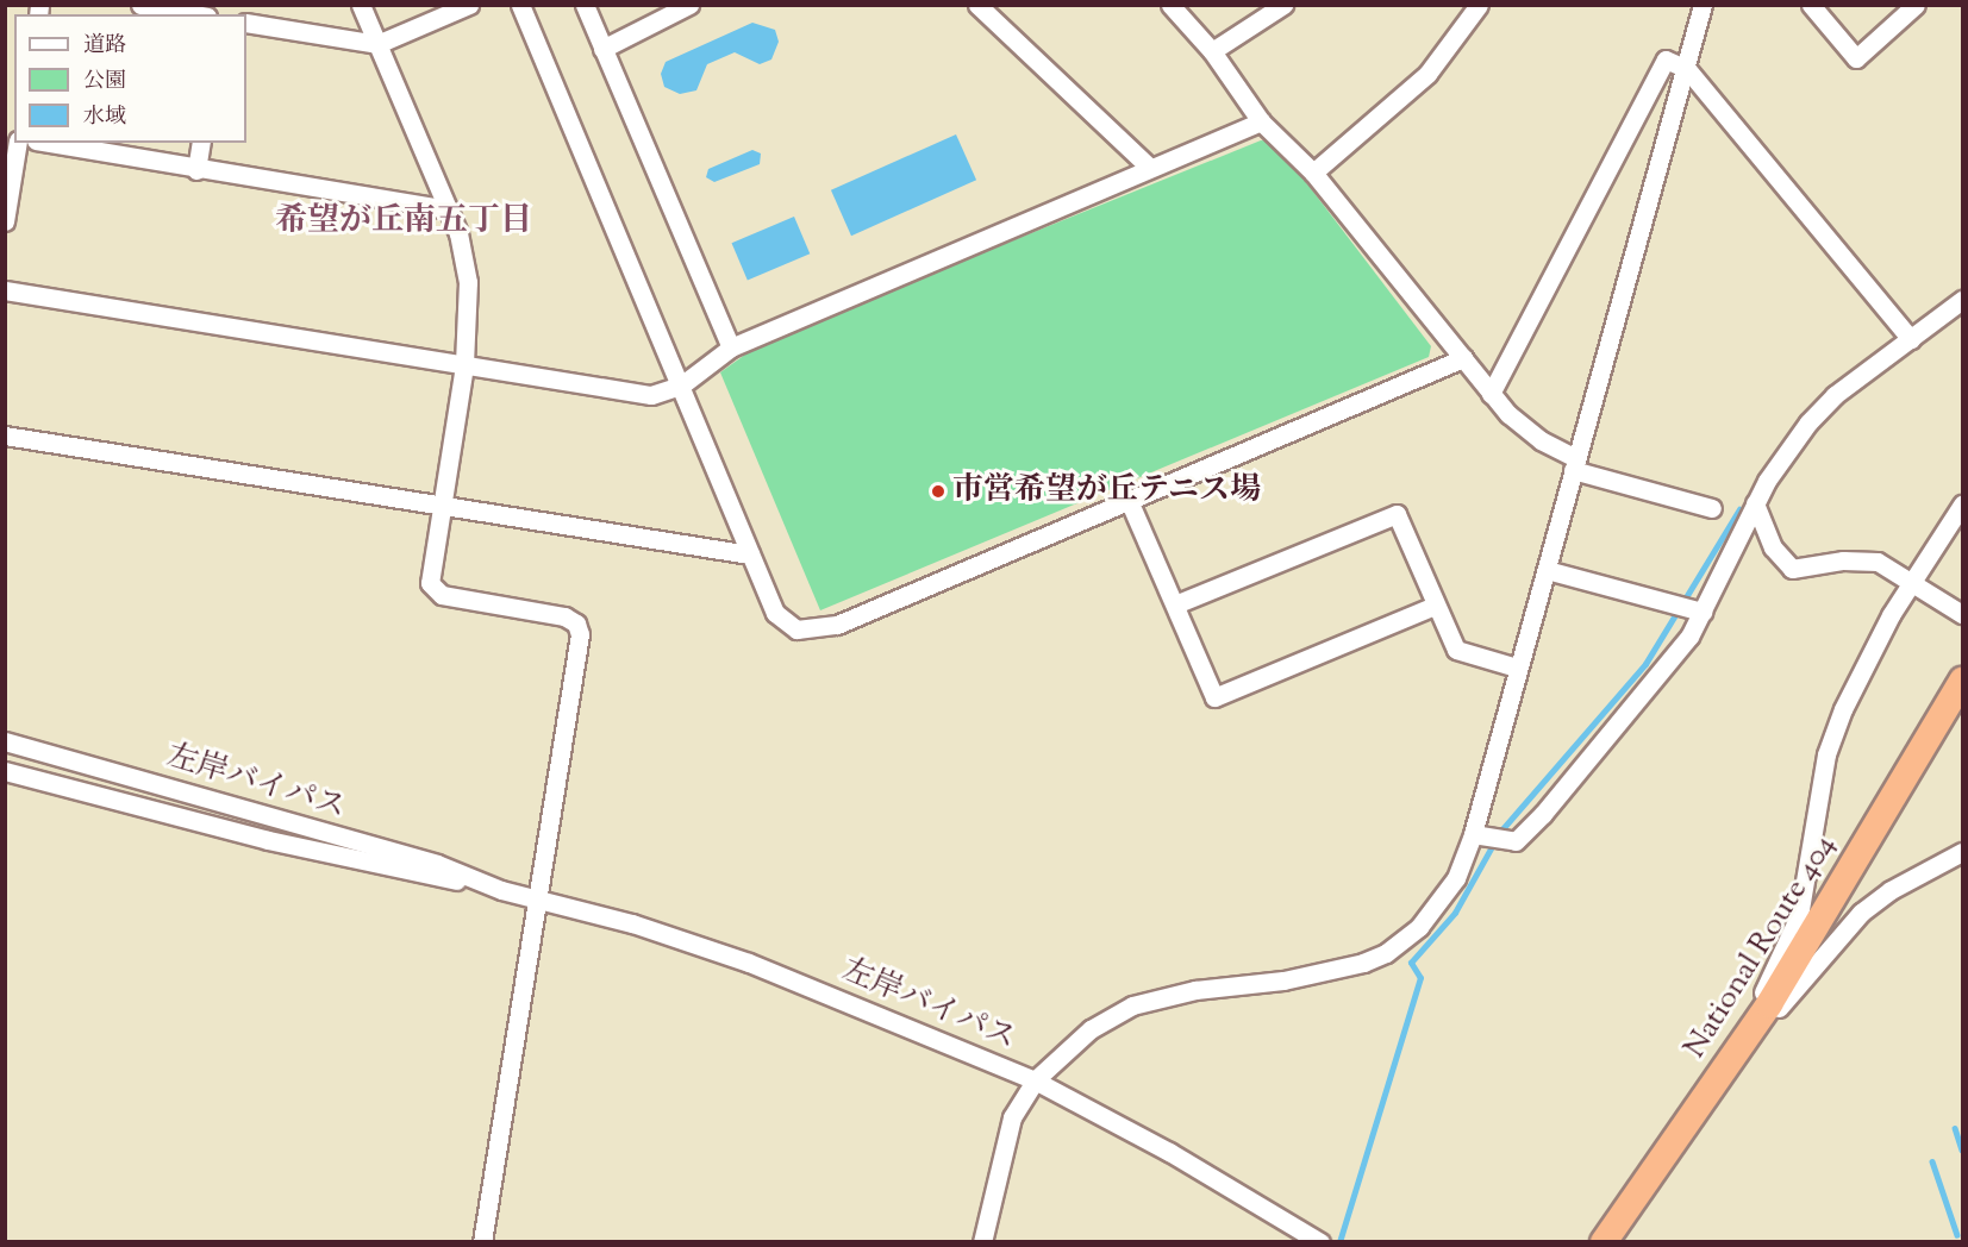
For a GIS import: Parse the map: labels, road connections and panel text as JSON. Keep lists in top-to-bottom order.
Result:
{
  "streets": {
    "highway": ["National Route 404"],
    "street": ["左岸バイパス"]
  },
  "districts": ["希望が丘南五丁目"],
  "places": ["市営希望が丘テニス場"],
  "legend": ["道路", "公園", "水域"]
}
